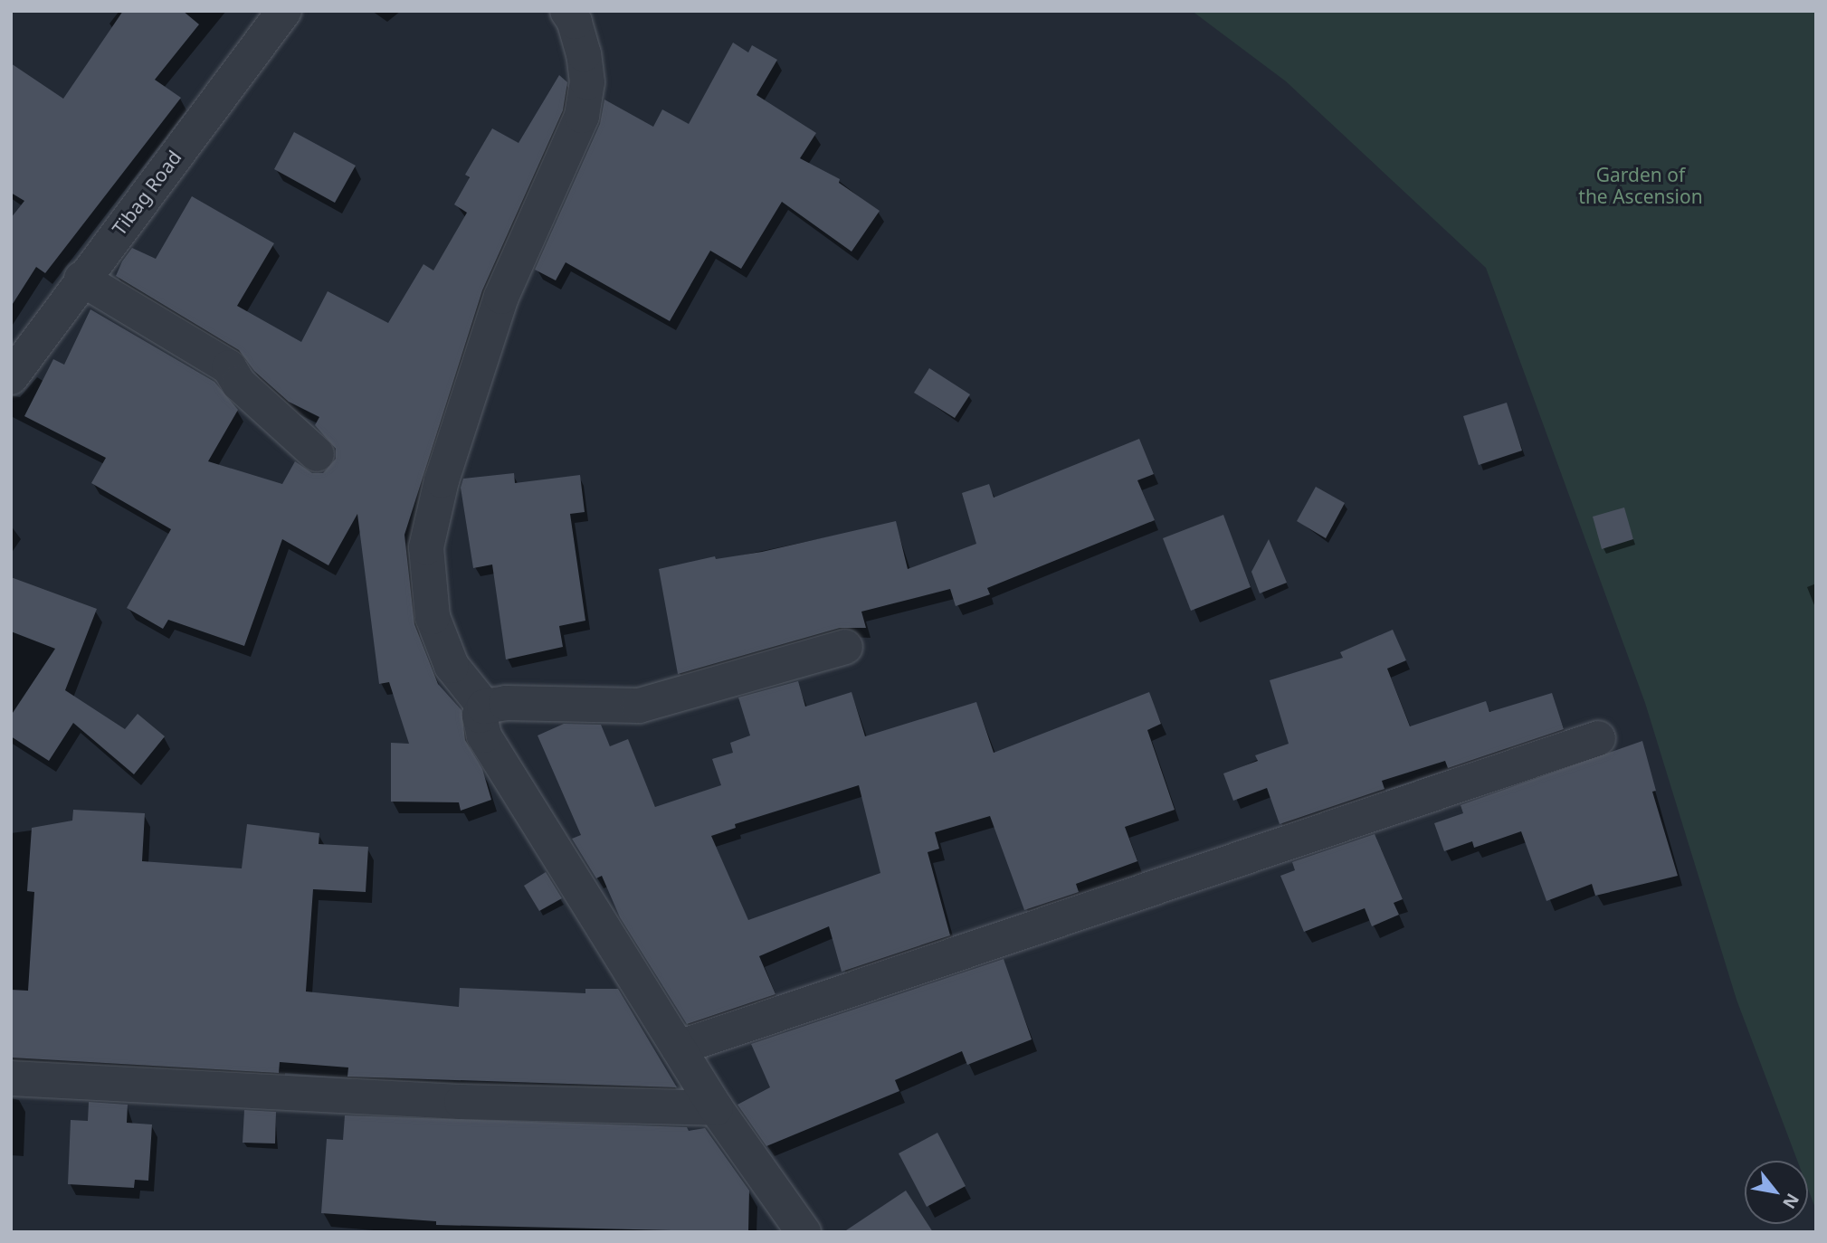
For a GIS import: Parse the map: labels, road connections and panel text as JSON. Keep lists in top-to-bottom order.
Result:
{
  "streets": {
    "street": ["Tibag Road"]
  },
  "parks": ["Garden of the Ascension"],
  "north": "bottom right"
}
